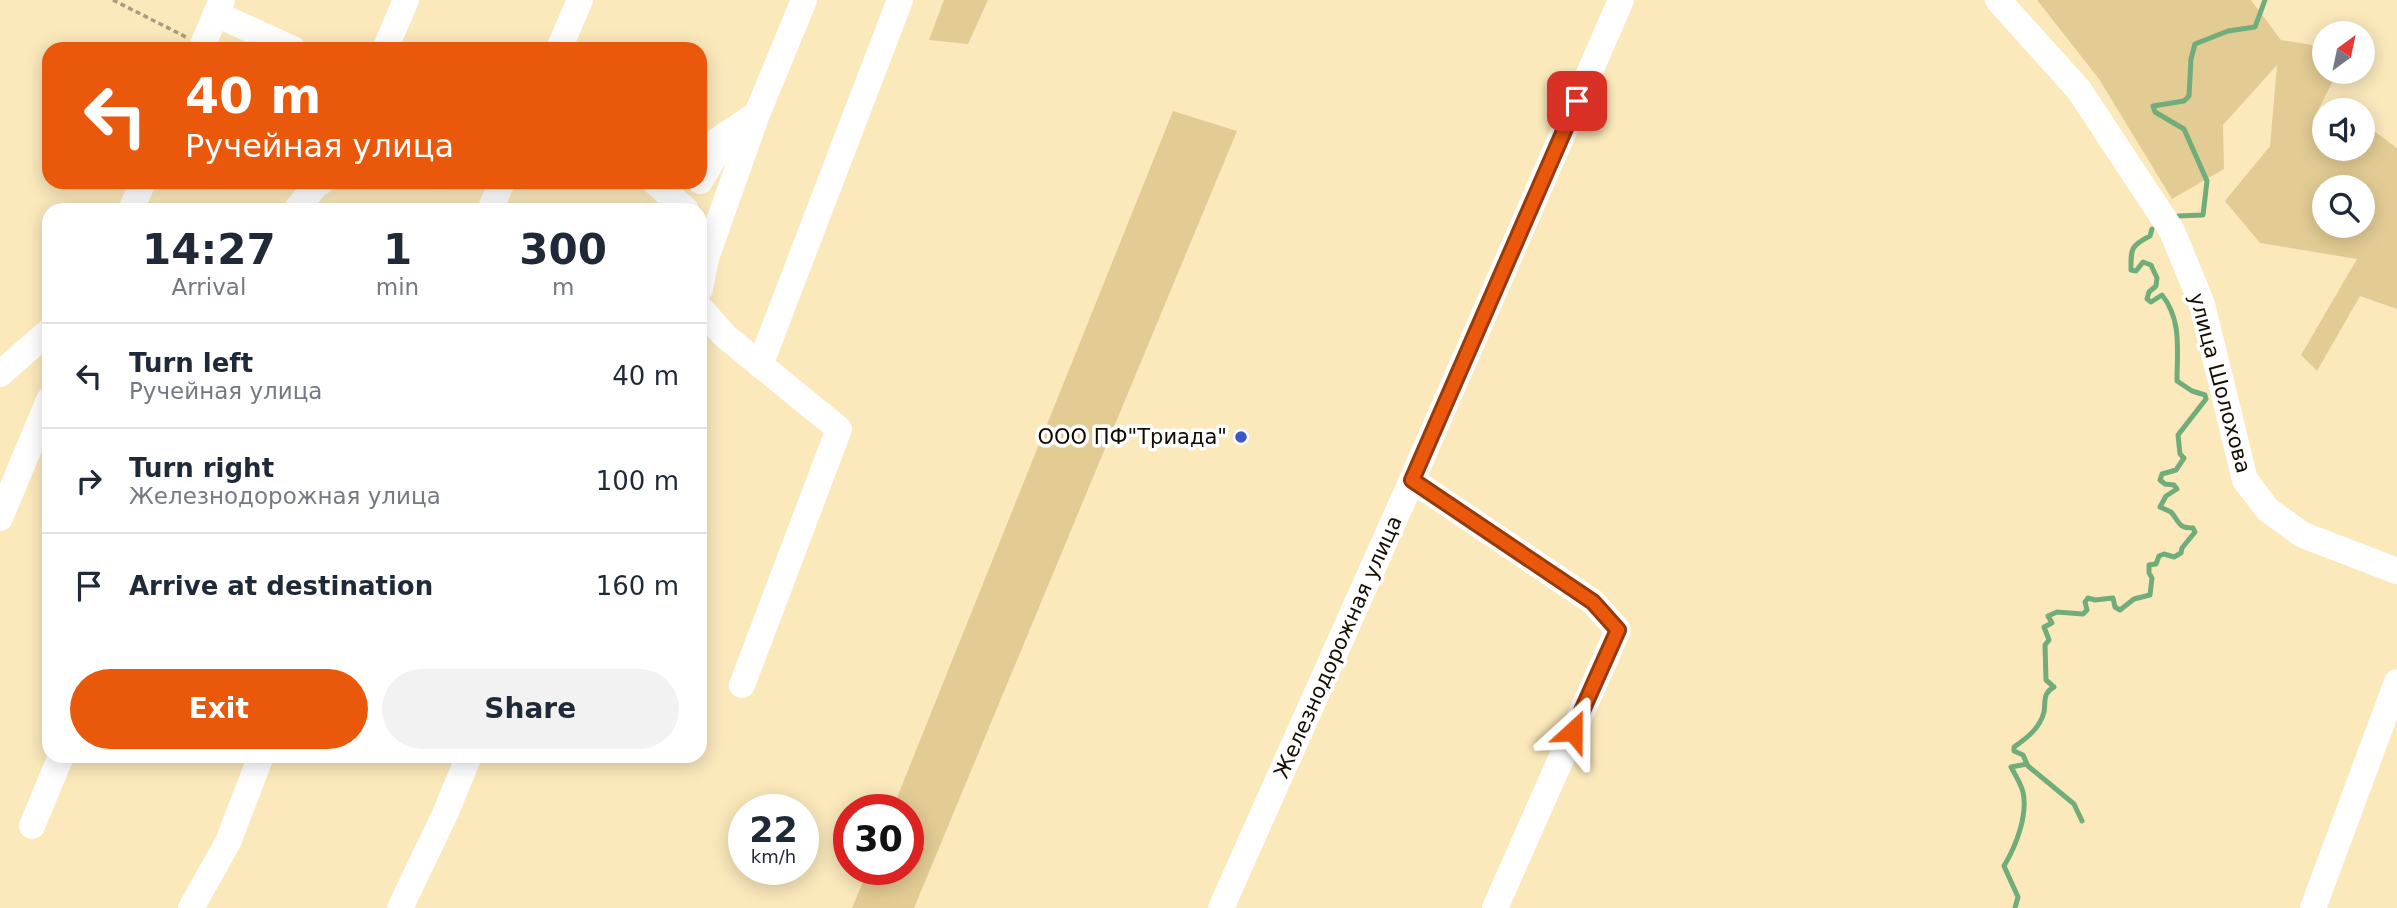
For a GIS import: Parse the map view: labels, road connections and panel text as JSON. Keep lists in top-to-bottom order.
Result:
{
  "streets": {
    "street": ["улица Шолохова", "Железнодорожная улица"]
  },
  "places": ["ООО ПФ\"Триада\""],
  "north": "top right",
  "page": {
    "turn": ["40 m", "Ручейная улица"],
    "eta": [
      "14:27",
      "Arrival",
      "1",
      "min",
      "300",
      "m"
    ],
    "list": [
      {
        "name": "Turn left",
        "note": "Ручейная улица",
        "value": "40 m"
      },
      {
        "name": "Turn right",
        "note": "Железнодорожная улица",
        "value": "100 m"
      },
      {
        "name": "Arrive at destination",
        "value": "160 m"
      }
    ],
    "buttons": ["Exit", "Share"],
    "speed": "22 km/h",
    "limit": "30"
  }
}
